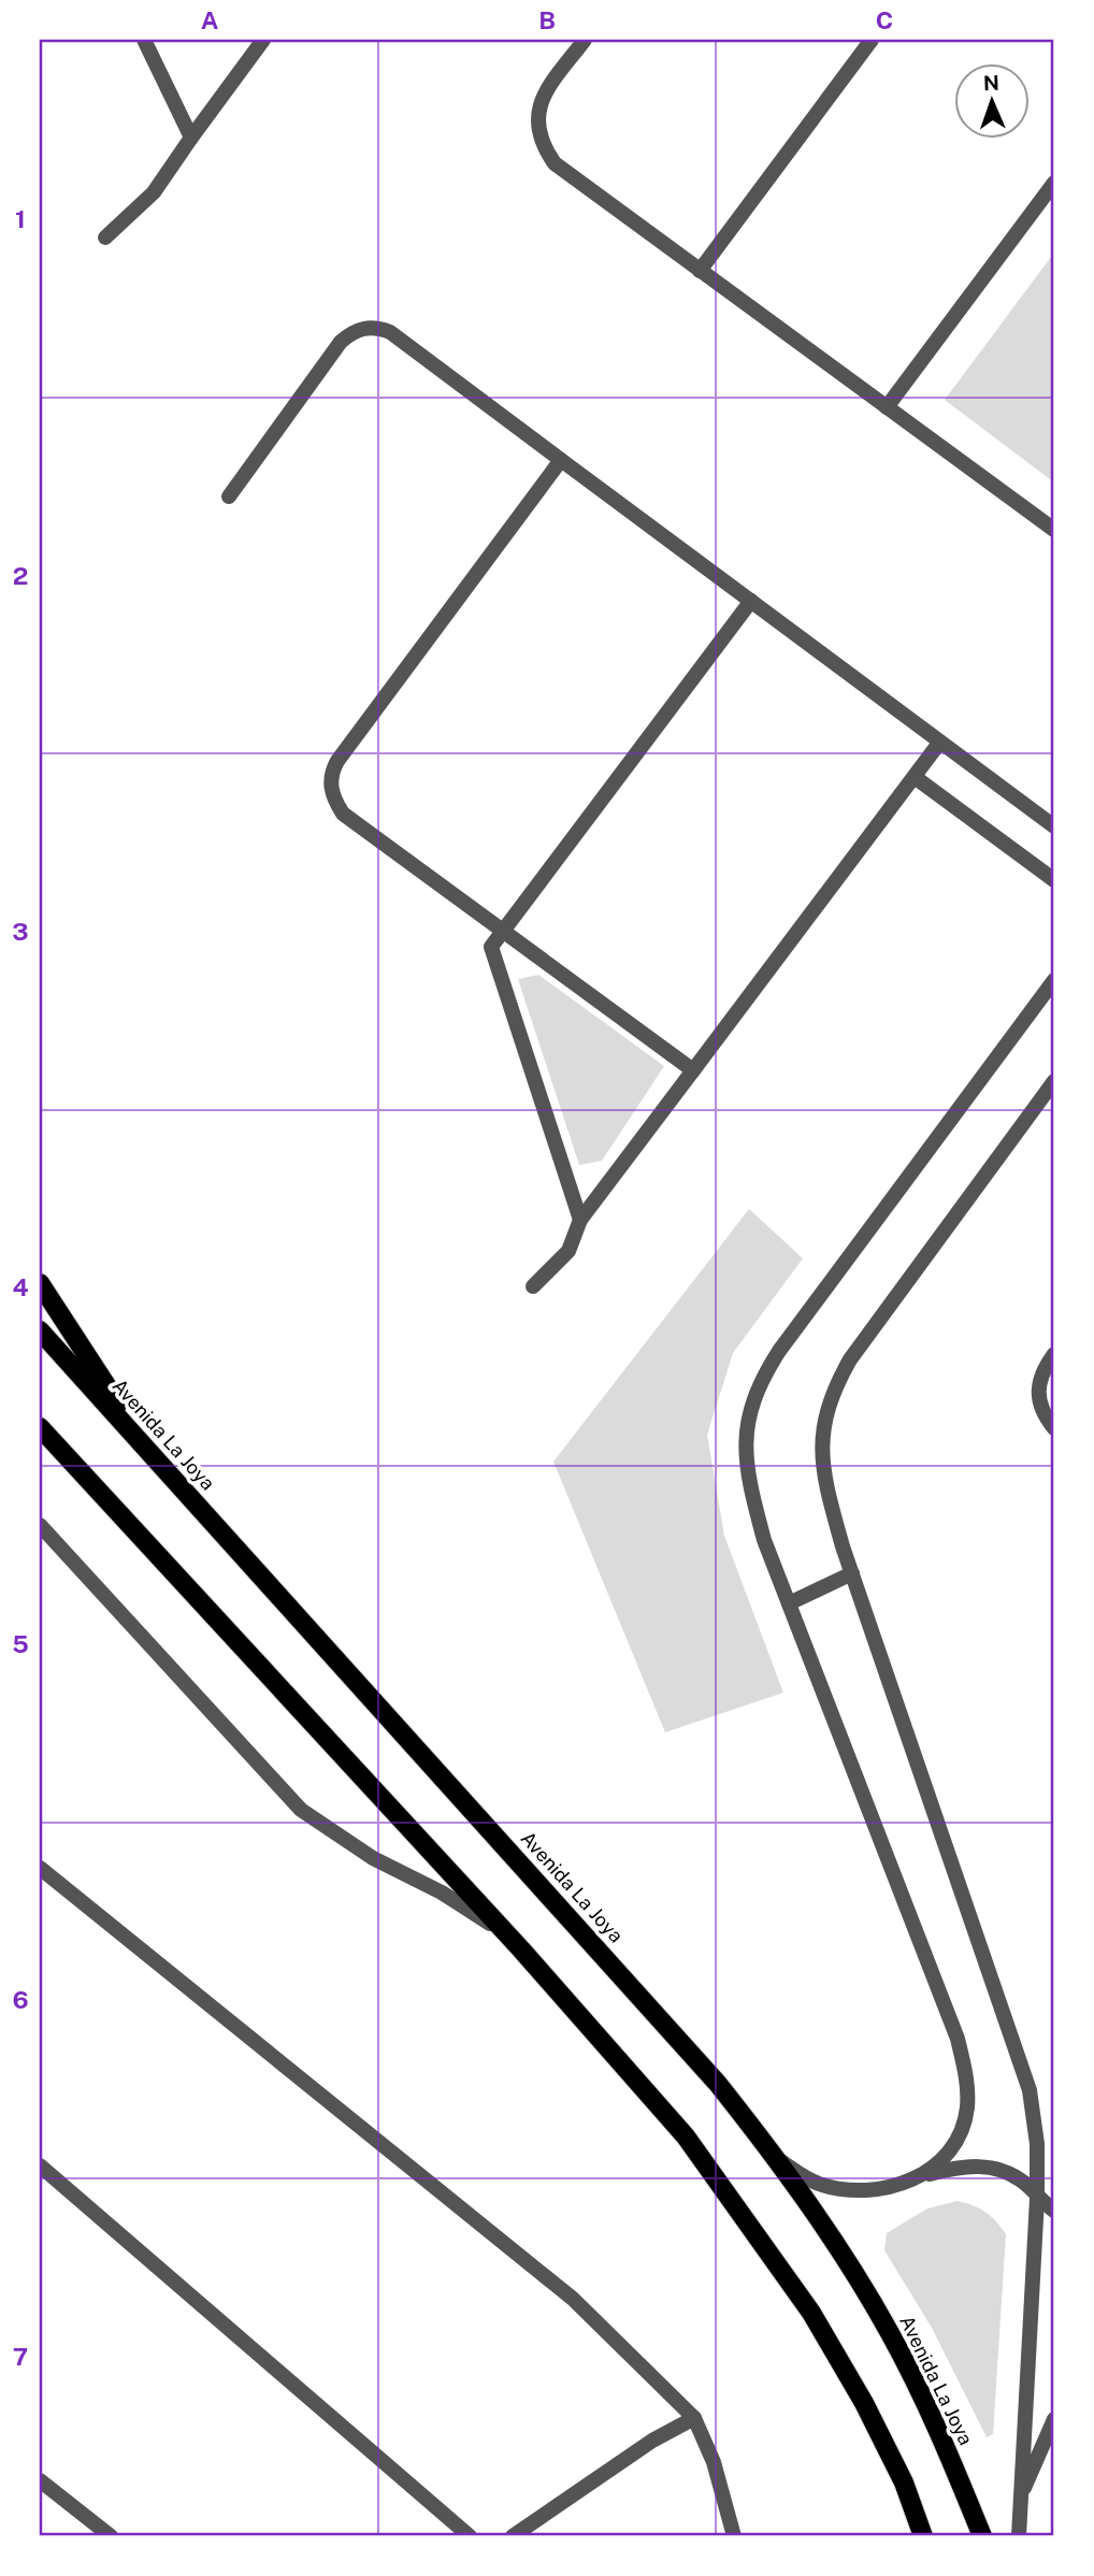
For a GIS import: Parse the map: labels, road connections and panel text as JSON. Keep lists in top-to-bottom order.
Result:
{
  "streets": {
    "main road": ["Avenida La Joya"]
  },
  "north": "top",
  "grid": {
    "columns": ["A", "B", "C"],
    "rows": [
      "1",
      "2",
      "3",
      "4",
      "5",
      "6",
      "7"
    ]
  }
}
